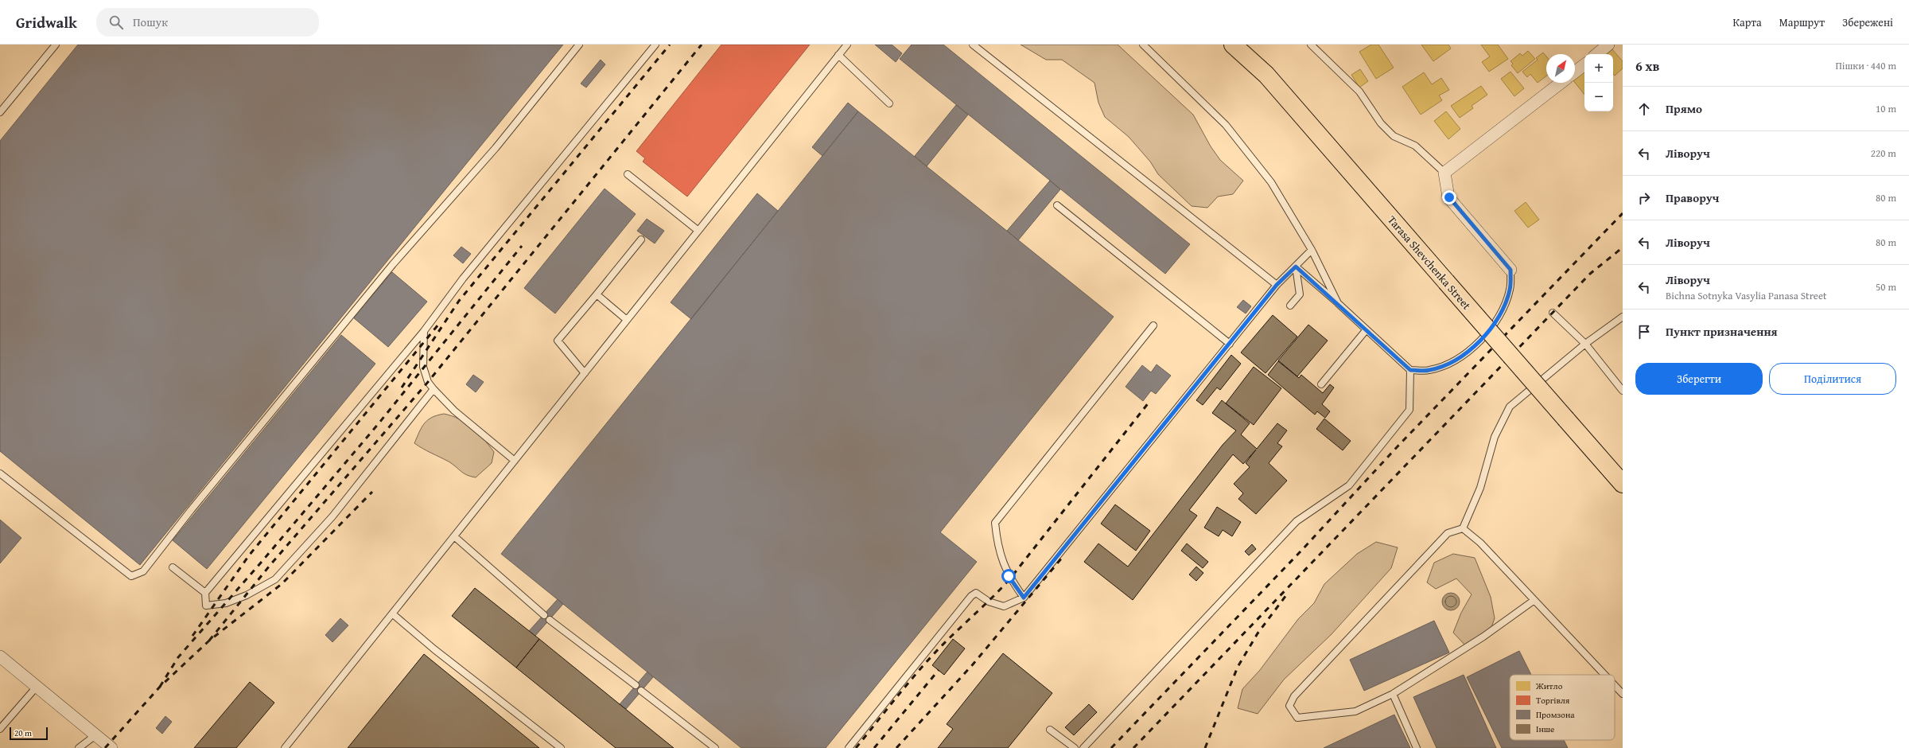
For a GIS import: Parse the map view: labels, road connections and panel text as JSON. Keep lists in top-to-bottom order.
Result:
{
  "streets": {
    "main road": ["Tarasa Shevchenka Street"]
  },
  "legend": [
    "Житло",
    "Торгівля",
    "Промзона",
    "Інше"
  ],
  "scale_bar": "20 m",
  "north": "top right",
  "page": {
    "header": "Gridwalk",
    "search": "Пошук",
    "nav": ["Карта", "Маршрут", "Збережені"],
    "heading": ["6 хв", "Пішки · 440 m"],
    "map_buttons": ["+", "−"],
    "list": [
      ["Прямо", "10 m"],
      ["Ліворуч", "220 m"],
      ["Праворуч", "80 m"],
      ["Ліворуч", "80 m"],
      ["Ліворуч", "Bichna Sotnyka Vasylia Panasa Street", "50 m"],
      "Пункт призначення"
    ],
    "buttons": ["Зберегти", "Поділитися"],
    "scale": "20 m"
  }
}
